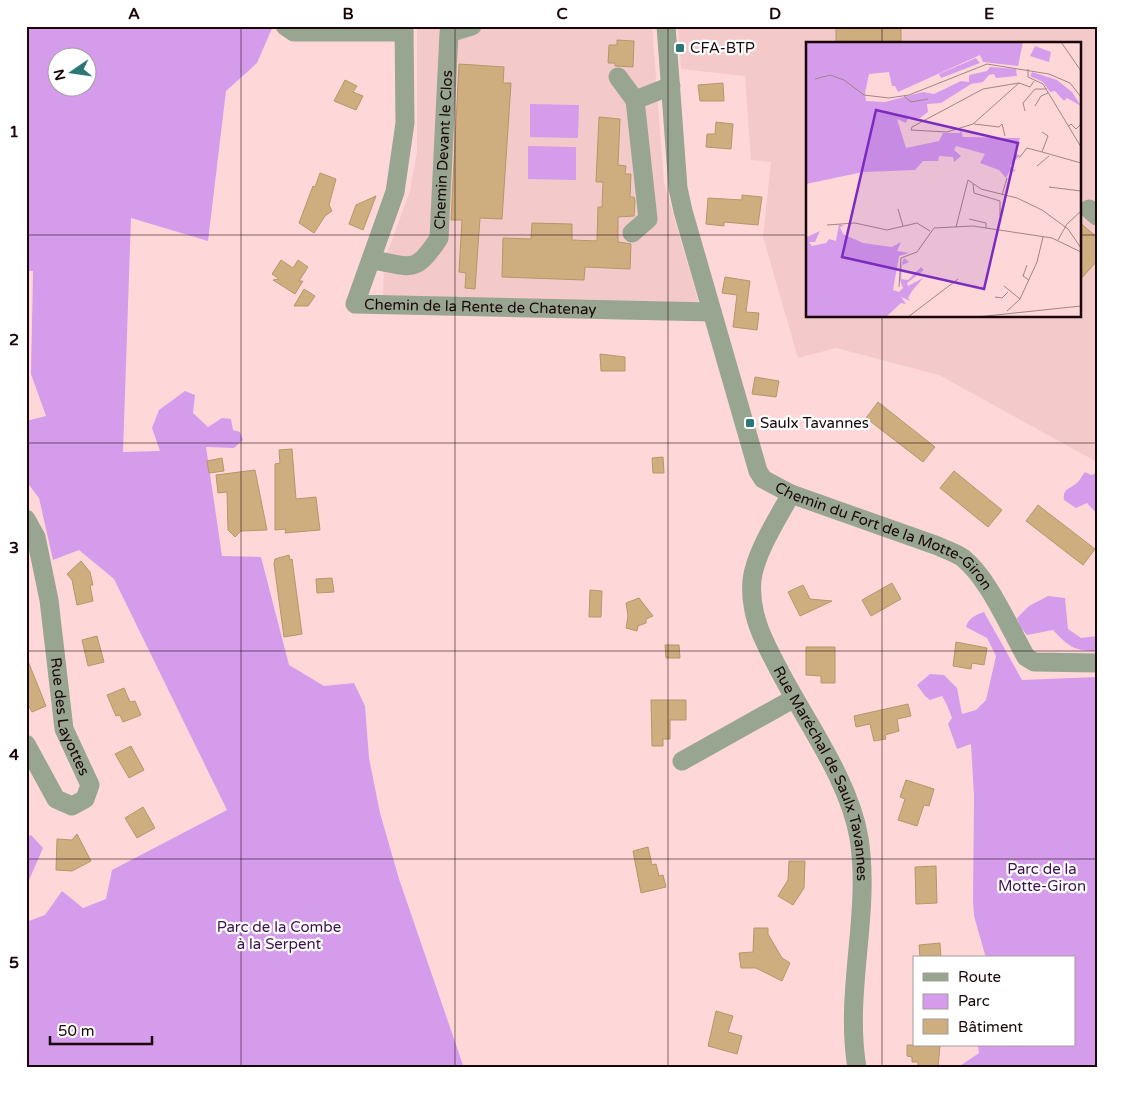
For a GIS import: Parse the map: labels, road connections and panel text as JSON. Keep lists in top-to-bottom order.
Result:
{
  "streets": {
    "street": [
      "Chemin Devant le Clos",
      "Chemin de la Rente de Chatenay",
      "Chemin du Fort de la Motte-Giron",
      "Rue des Layottes",
      "Rue Maréchal de Saulx Tavannes"
    ]
  },
  "crossings": [
    ["Chemin Devant le Clos", "Chemin de la Rente de Chatenay"],
    ["Chemin de la Rente de Chatenay", "Chemin du Fort de la Motte-Giron"],
    ["Chemin du Fort de la Motte-Giron", "Rue Maréchal de Saulx Tavannes"]
  ],
  "parks": ["Parc de la Motte-Giron", "Parc de la Combe à la Serpent"],
  "places": {
    "transit": ["CFA-BTP", "Saulx Tavannes"]
  },
  "legend": ["Route", "Parc", "Bâtiment"],
  "scale_bar": "50 m",
  "north": "left",
  "grid": {
    "columns": [
      "A",
      "B",
      "C",
      "D",
      "E"
    ],
    "rows": [
      "1",
      "2",
      "3",
      "4",
      "5"
    ]
  }
}
